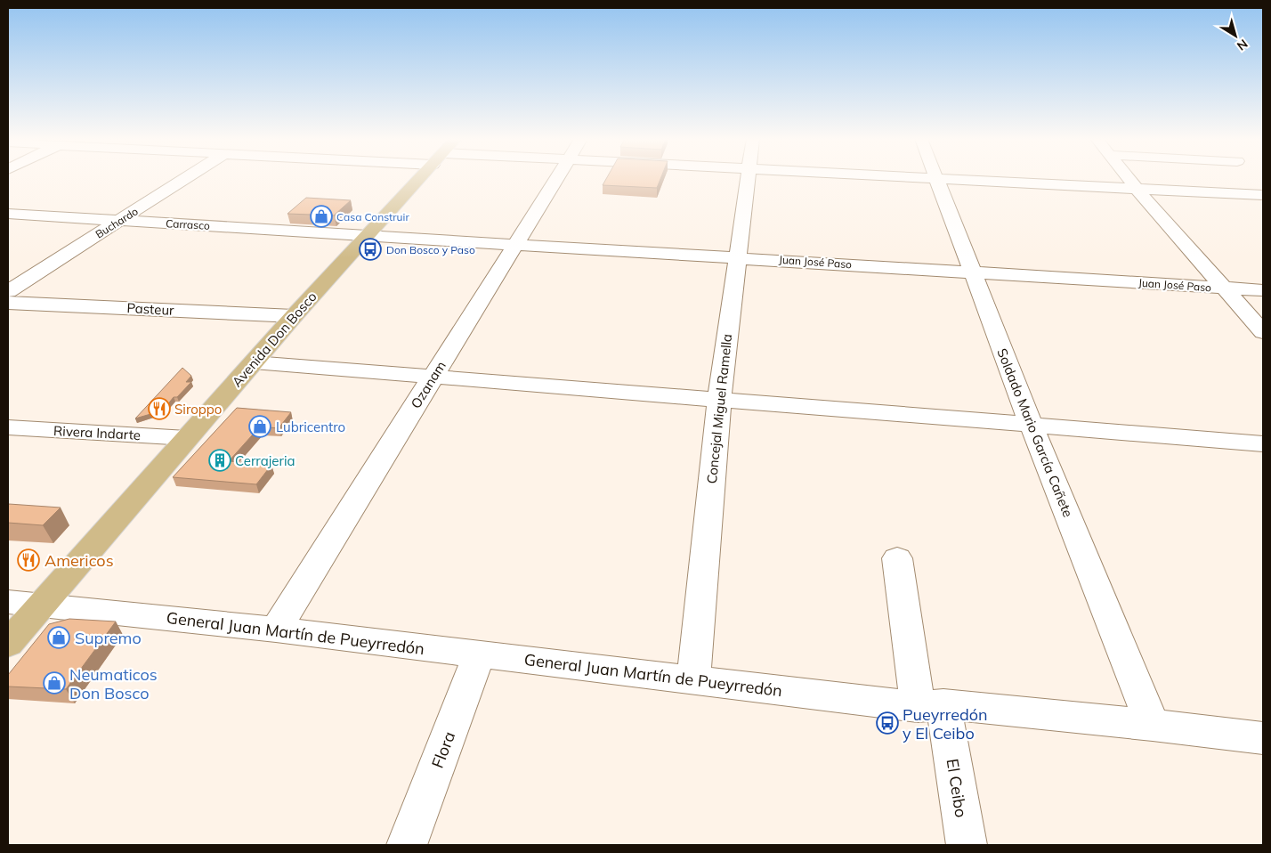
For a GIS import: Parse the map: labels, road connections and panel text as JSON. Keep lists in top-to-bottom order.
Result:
{
  "streets": {
    "main road": ["Avenida Don Bosco"],
    "street": [
      "Buchardo",
      "Carrasco",
      "Juan José Paso",
      "Pasteur",
      "Ozanam",
      "Concejal Miguel Ramella",
      "Rivera Indarte",
      "Soldado Mario García Cañete",
      "General Juan Martín de Pueyrredón",
      "Flora",
      "El Ceibo"
    ]
  },
  "crossings": [
    ["Buchardo", "Carrasco"],
    ["Carrasco", "Juan José Paso"],
    ["Carrasco", "Avenida Don Bosco"],
    ["Juan José Paso", "Avenida Don Bosco"],
    ["Juan José Paso", "Ozanam"],
    ["Juan José Paso", "Concejal Miguel Ramella"],
    ["Juan José Paso", "Soldado Mario García Cañete"],
    ["Pasteur", "Avenida Don Bosco"],
    ["Avenida Don Bosco", "Rivera Indarte"],
    ["Avenida Don Bosco", "General Juan Martín de Pueyrredón"],
    ["Ozanam", "General Juan Martín de Pueyrredón"],
    ["Concejal Miguel Ramella", "General Juan Martín de Pueyrredón"],
    ["Soldado Mario García Cañete", "General Juan Martín de Pueyrredón"],
    ["General Juan Martín de Pueyrredón", "Flora"],
    ["General Juan Martín de Pueyrredón", "El Ceibo"]
  ],
  "places": {
    "shop": [
      "Casa Construir",
      "Lubricentro",
      "Supremo",
      "Neumaticos Don Bosco"
    ],
    "bus stop": ["Don Bosco y Paso", "Pueyrredón y El Ceibo"],
    "restaurant": ["Siroppo", "Americos"],
    "building": ["Cerrajeria"]
  },
  "north": "bottom right"
}
